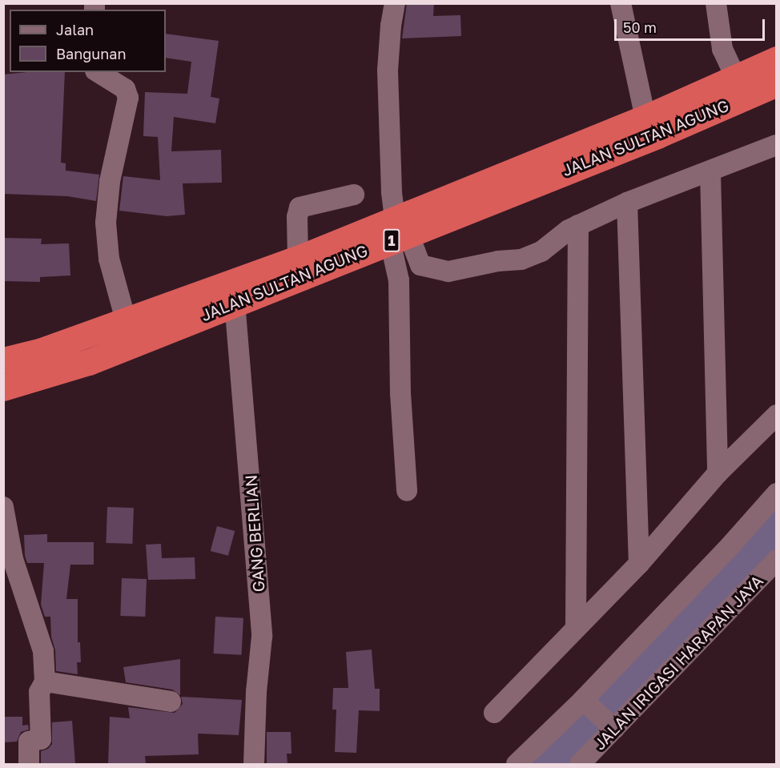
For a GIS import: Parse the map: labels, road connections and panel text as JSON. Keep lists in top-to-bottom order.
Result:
{
  "streets": {
    "highway": ["JALAN SULTAN AGUNG", "1"],
    "street": ["GANG BERLIAN", "JALAN IRIGASI HARAPAN JAYA"]
  },
  "crossings": [
    ["JALAN SULTAN AGUNG", "GANG BERLIAN"]
  ],
  "legend": ["Jalan", "Bangunan"],
  "scale_bar": "50 m"
}
